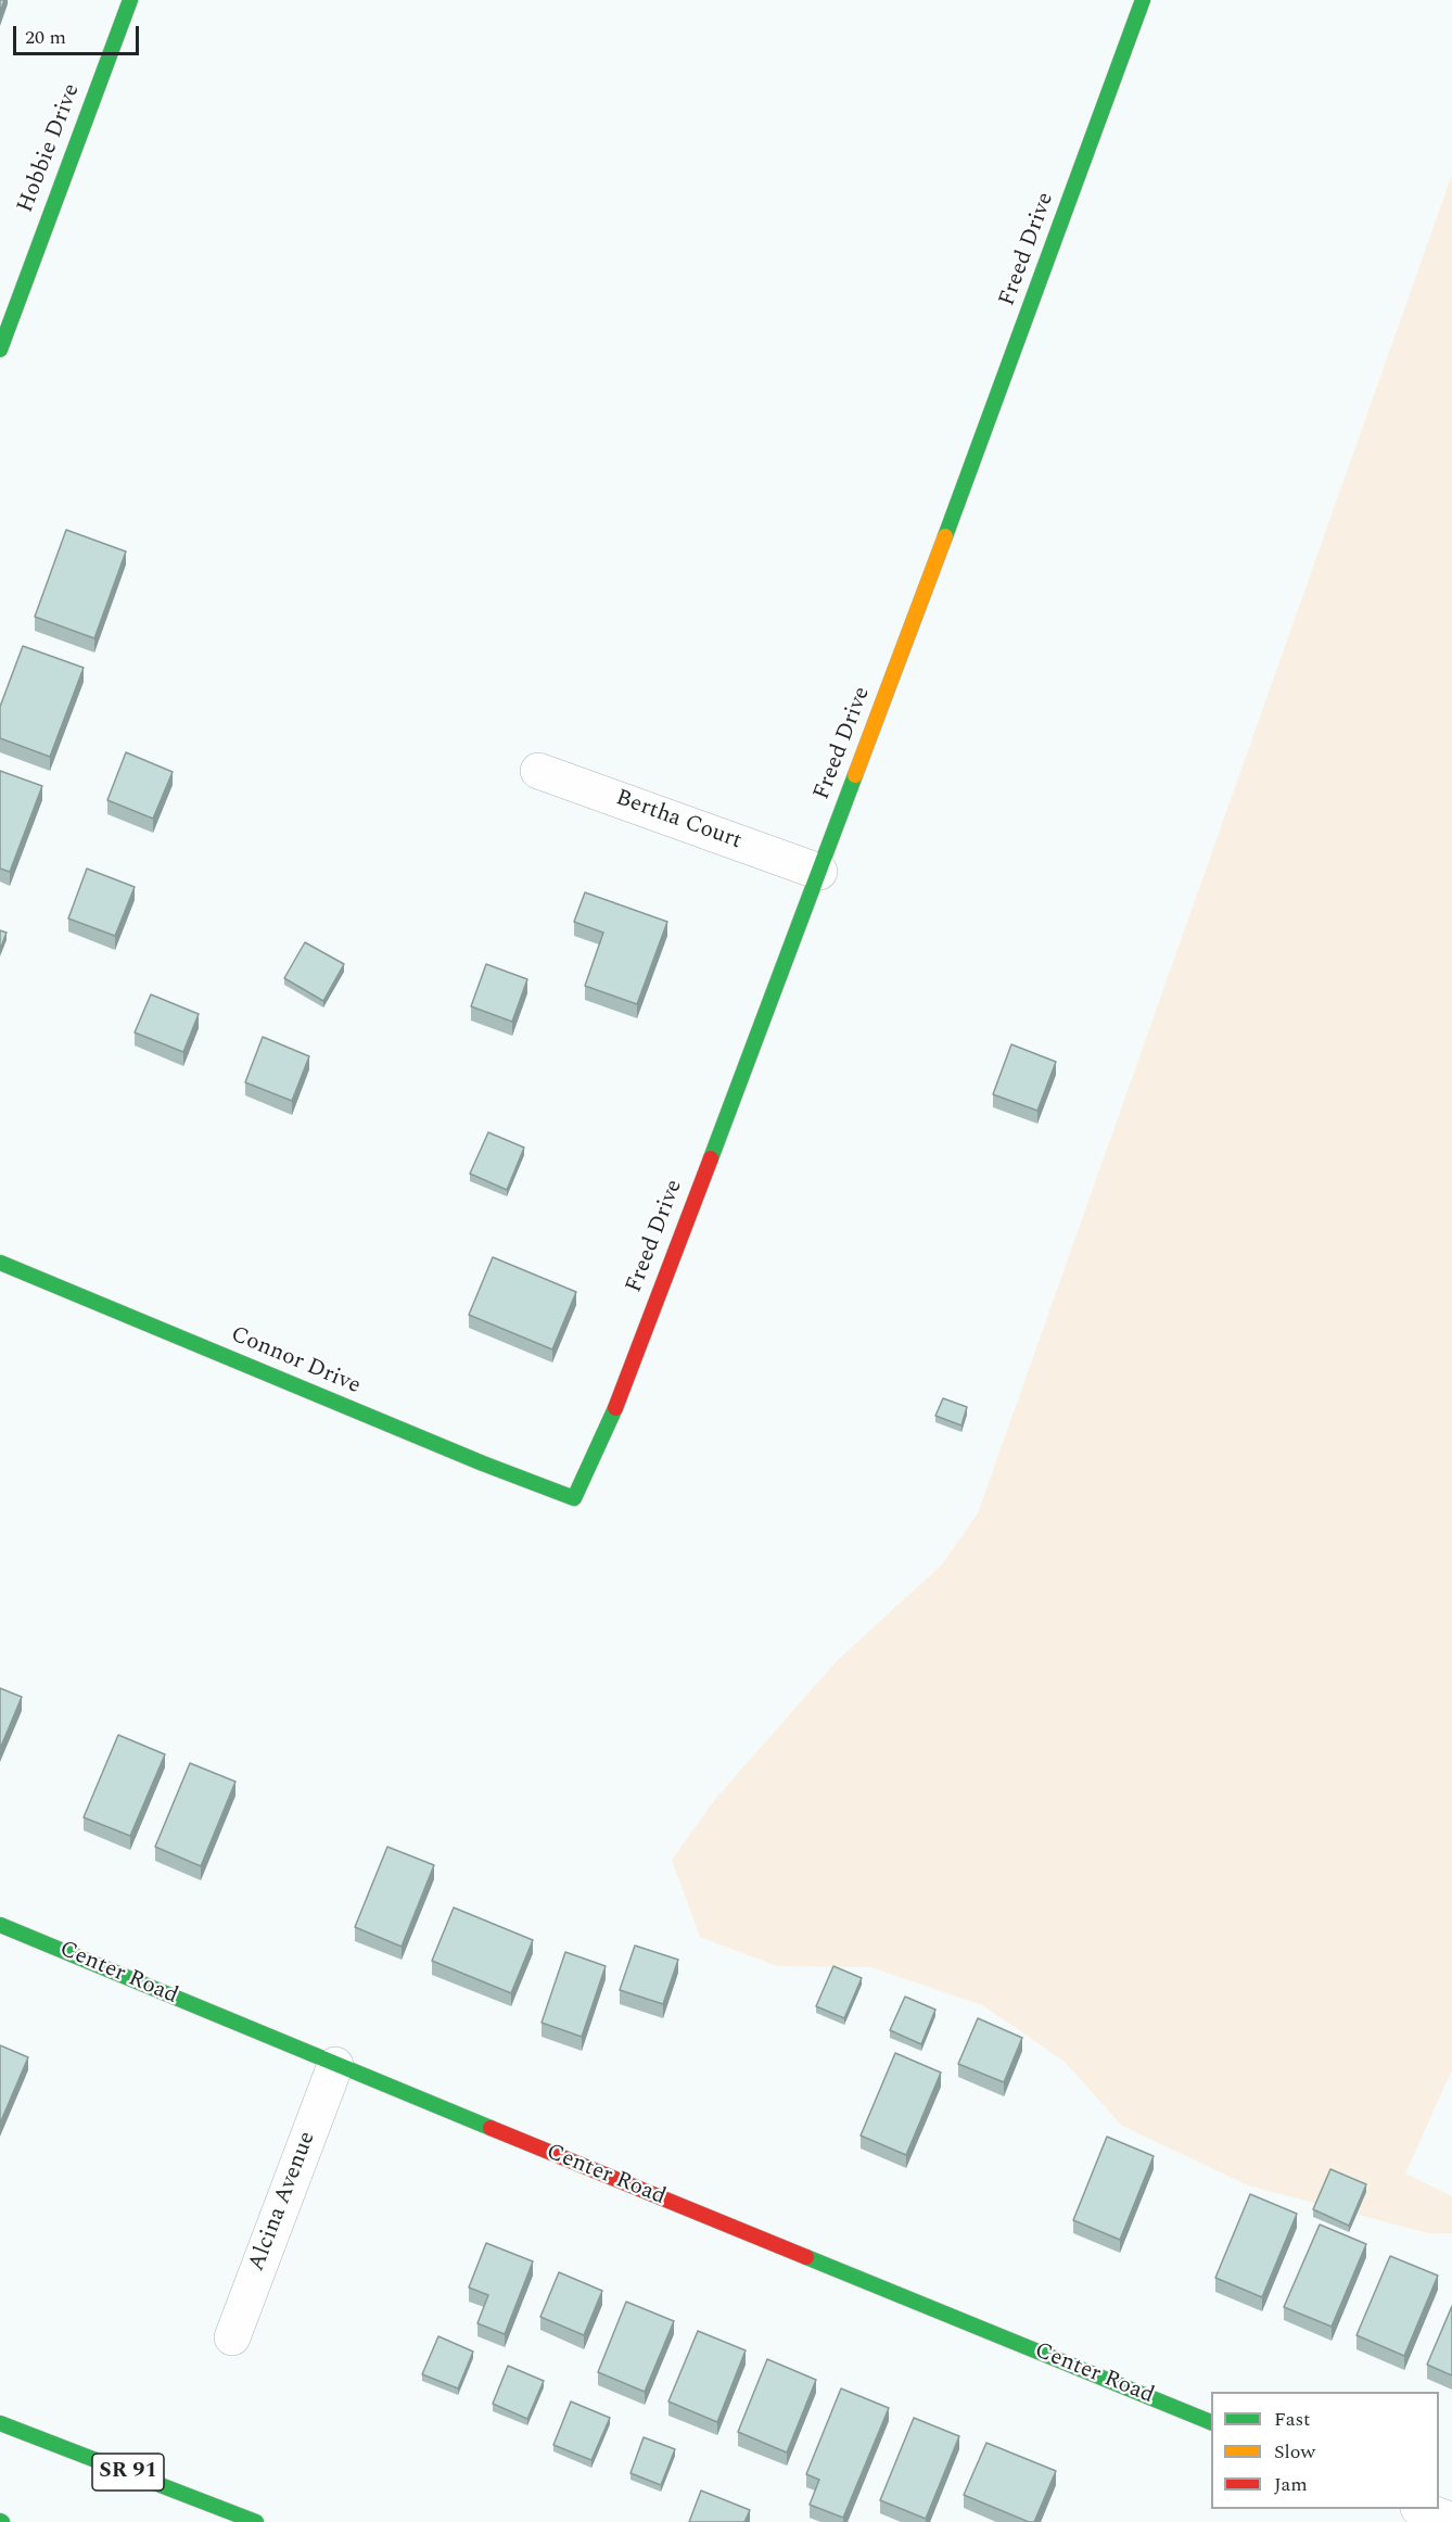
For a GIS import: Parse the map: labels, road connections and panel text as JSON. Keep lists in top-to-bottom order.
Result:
{
  "streets": {
    "street": [
      "Hobbie Drive",
      "Freed Drive",
      "Bertha Court",
      "Connor Drive",
      "Center Road",
      "Alcina Avenue",
      "SR 91"
    ]
  },
  "crossings": [
    ["Freed Drive", "Bertha Court"],
    ["Freed Drive", "Connor Drive"],
    ["Center Road", "Alcina Avenue"]
  ],
  "legend": ["Fast", "Slow", "Jam"],
  "scale_bar": "20 m"
}
